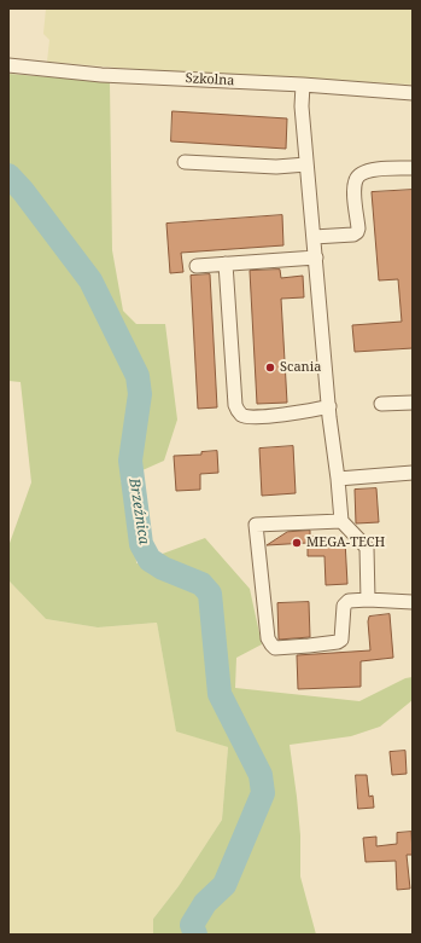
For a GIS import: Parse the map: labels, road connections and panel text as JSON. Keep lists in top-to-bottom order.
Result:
{
  "streets": {
    "street": ["Szkolna"]
  },
  "water": ["Brzeźnica"],
  "places": ["Scania", "MEGA-TECH"]
}
